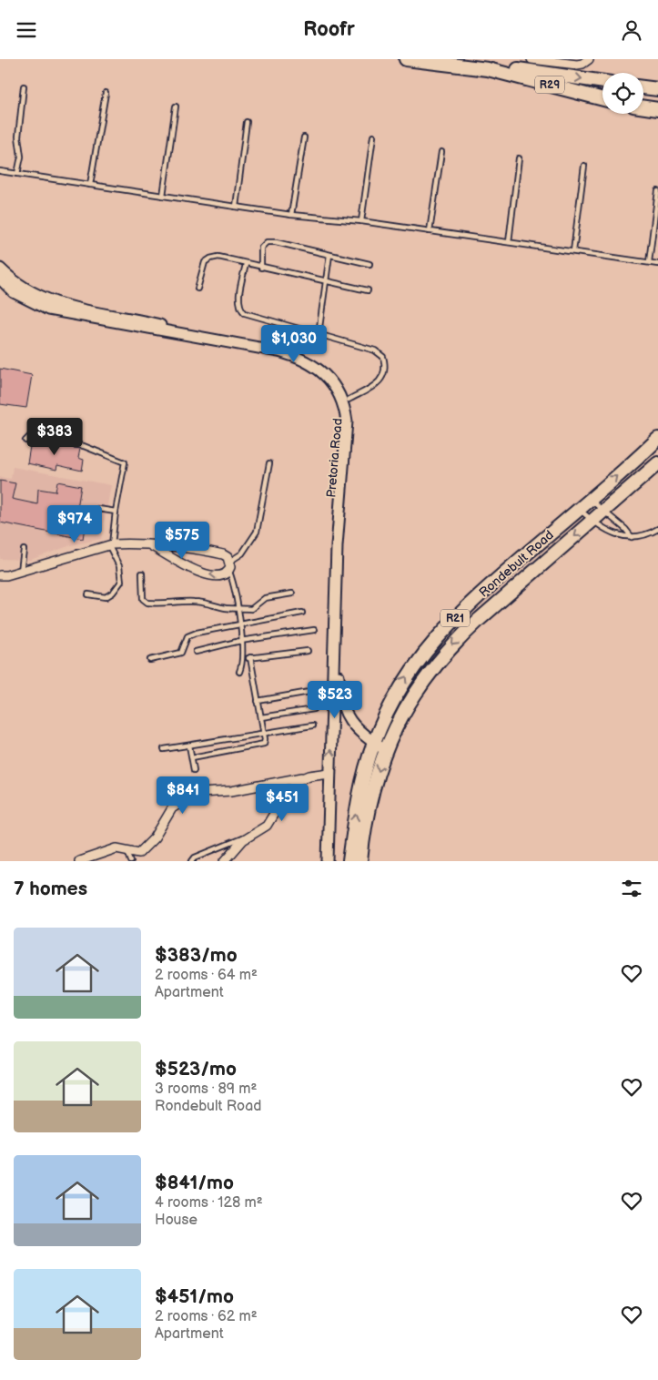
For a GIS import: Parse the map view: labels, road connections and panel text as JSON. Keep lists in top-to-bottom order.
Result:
{
  "streets": {
    "main road": ["R29", "Rondebult Road", "R21"],
    "street": ["Pretoria Road"]
  },
  "page": {
    "header": "Roofr",
    "price": [
      "$1,030",
      "$383",
      "$974",
      "$575",
      "$523",
      "$841",
      "$451"
    ],
    "heading": "7 homes",
    "list": [
      {
        "name": "$383/mo",
        "note": "2 rooms · 64 m² · Apartment"
      },
      {
        "name": "$523/mo",
        "note": "3 rooms · 89 m² · Rondebult Road"
      },
      {
        "name": "$841/mo",
        "note": "4 rooms · 128 m² · House"
      },
      {
        "name": "$451/mo",
        "note": "2 rooms · 62 m² · Apartment"
      }
    ]
  }
}
